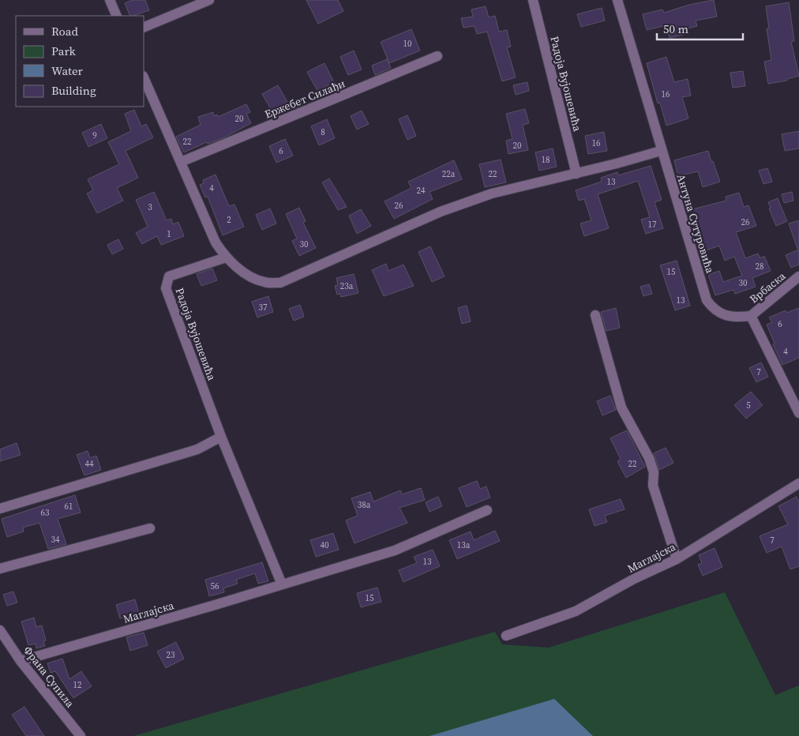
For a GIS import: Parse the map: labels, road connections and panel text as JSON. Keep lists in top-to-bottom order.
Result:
{
  "streets": {
    "street": [
      "Радоја Вујошевића",
      "Ержебет Силађи",
      "Антуна Сутуровића",
      "Врбаска",
      "Маглајска",
      "Франа Супила"
    ]
  },
  "crossings": [
    ["Антуна Сутуровића", "Врбаска"],
    ["Маглајска", "Франа Супила"]
  ],
  "house_numbers": [
    "10",
    "16",
    "20",
    "8",
    "9",
    "22",
    "16",
    "20",
    "6",
    "18",
    "22a",
    "22",
    "13",
    "4",
    "24",
    "26",
    "3",
    "2",
    "26",
    "17",
    "1",
    "30",
    "28",
    "15",
    "30",
    "23a",
    "13",
    "37",
    "6",
    "4",
    "7",
    "5",
    "44",
    "22",
    "38a",
    "61",
    "63",
    "34",
    "7",
    "40",
    "13a",
    "13",
    "56",
    "15",
    "23",
    "12"
  ],
  "legend": [
    "Road",
    "Park",
    "Water",
    "Building"
  ],
  "scale_bar": "50 m"
}
